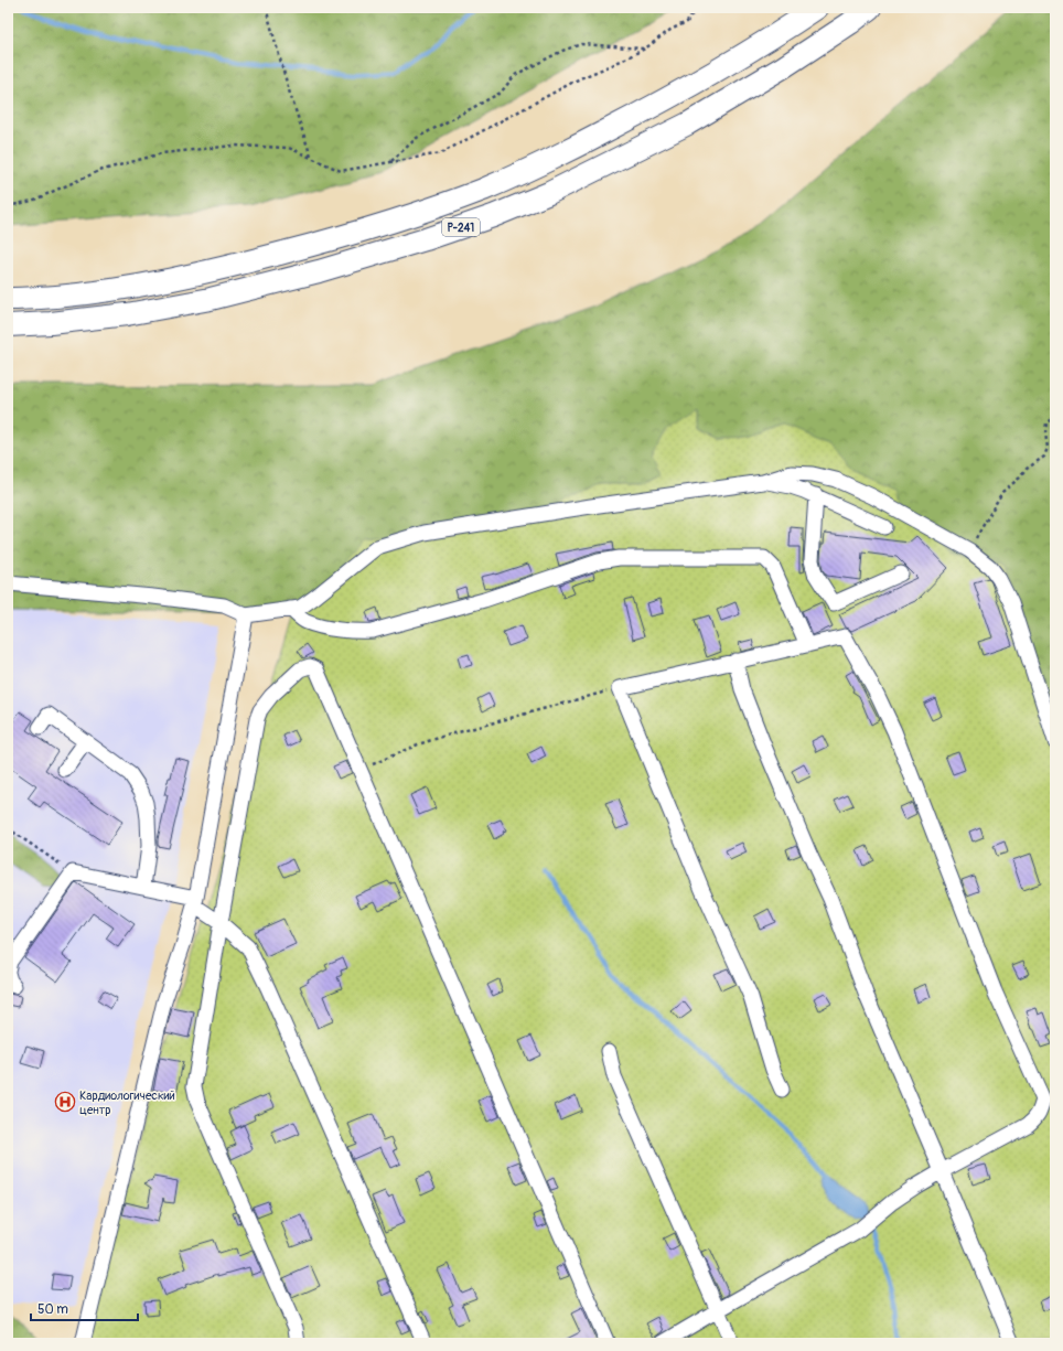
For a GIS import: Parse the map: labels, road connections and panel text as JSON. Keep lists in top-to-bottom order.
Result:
{
  "streets": {
    "highway": ["Р-241"]
  },
  "places": {
    "hospital": ["Кардиологический центр"]
  },
  "scale_bar": "50 m"
}
